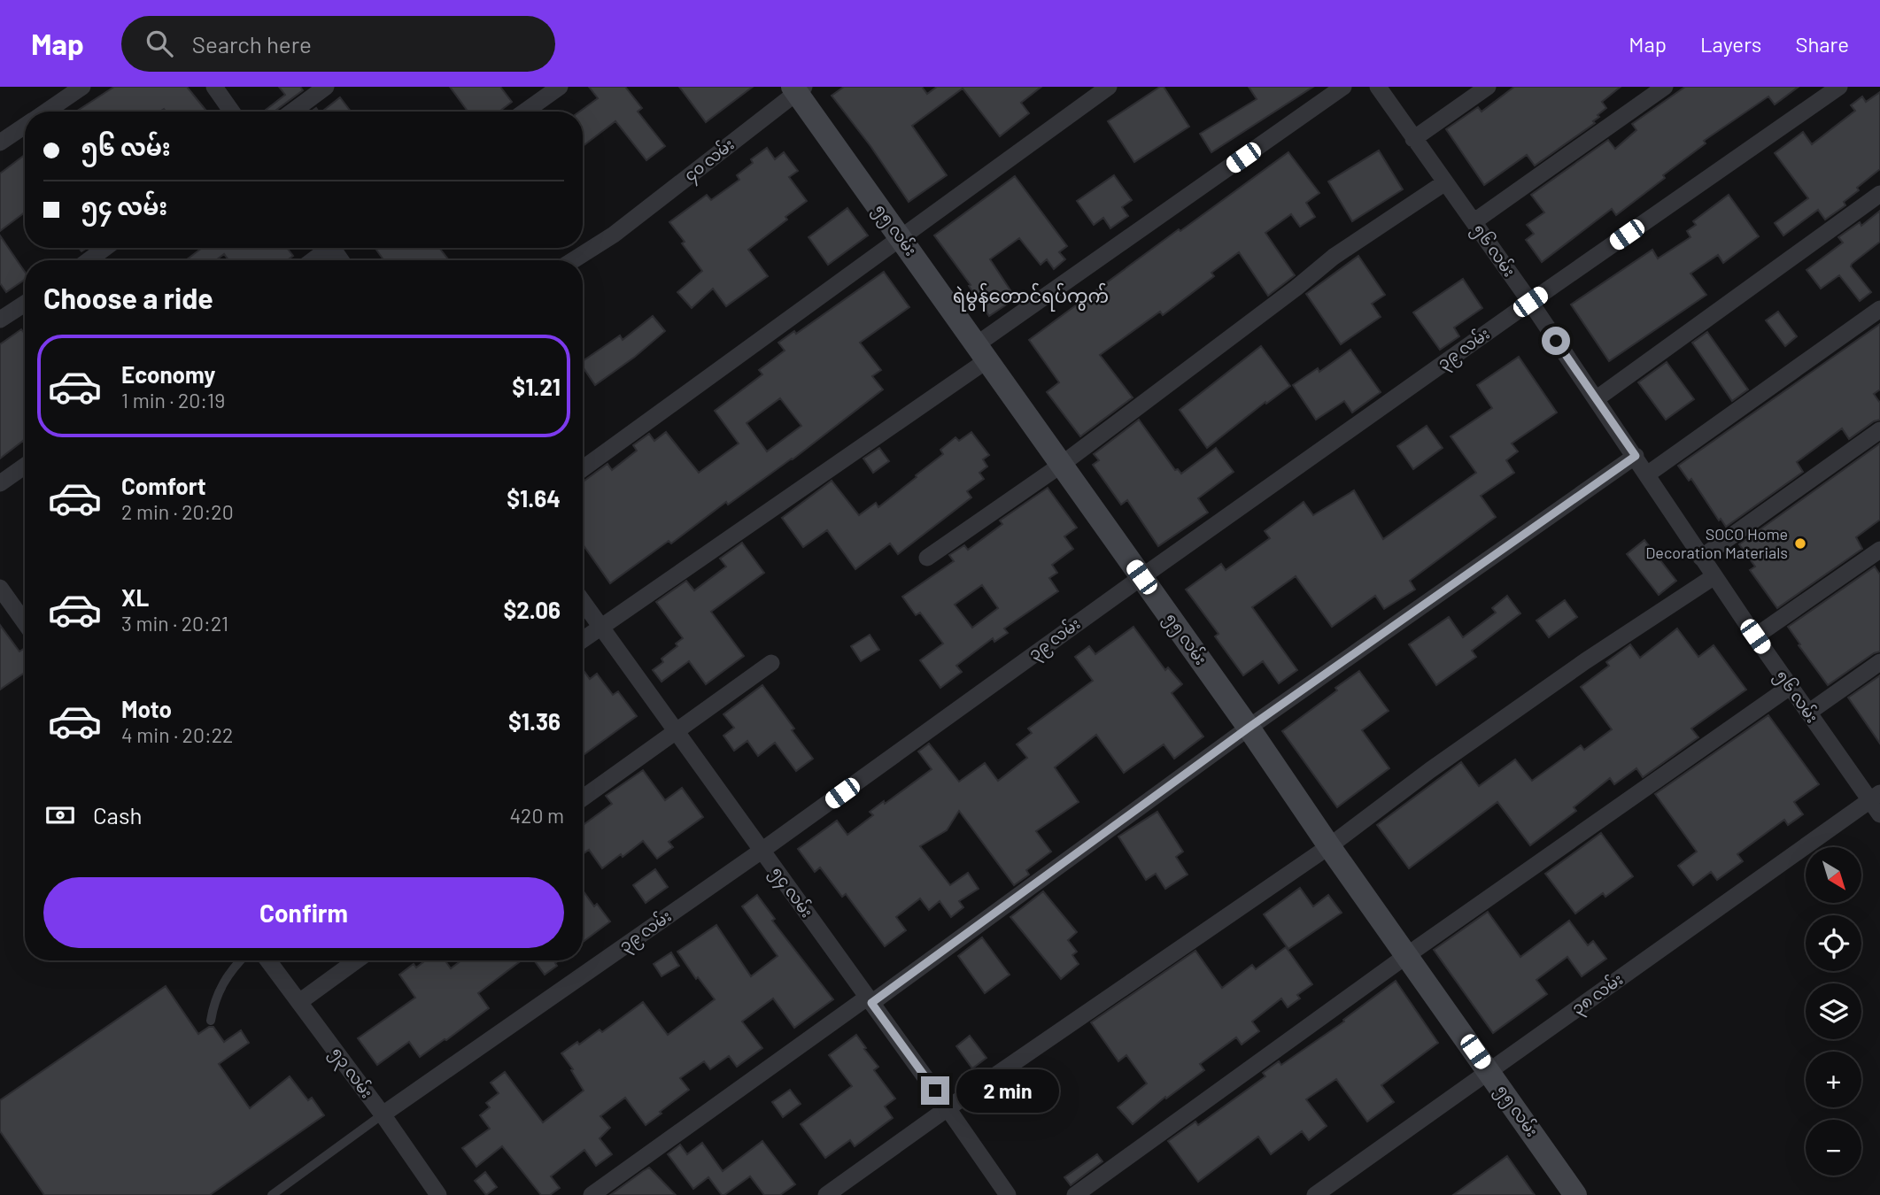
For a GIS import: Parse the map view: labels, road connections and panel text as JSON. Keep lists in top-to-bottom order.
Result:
{
  "streets": {
    "main road": ["၅၅ လမ်း"],
    "street": [
      "၄၀ လမ်း",
      "၅၆ လမ်း",
      "၃၉ လမ်း",
      "၅၄ လမ်း",
      "၃၈ လမ်း",
      "၅၃ လမ်း"
    ]
  },
  "crossings": [
    ["၄၀ လမ်း", "၅၅ လမ်း"],
    ["၅၅ လမ်း", "၃၉ လမ်း"],
    ["၅၅ လမ်း", "၃၈ လမ်း"],
    ["၅၆ လမ်း", "၃၉ လမ်း"],
    ["၅၆ လမ်း", "၃၈ လမ်း"],
    ["၃၉ လမ်း", "၅၄ လမ်း"],
    ["၃၉ လမ်း", "၅၃ လမ်း"]
  ],
  "districts": ["ရဲမွန်တောင်ရပ်ကွက်"],
  "places": ["SOCO Home Decoration Materials"],
  "north": "bottom right",
  "page": {
    "header": "Map",
    "search": "Search here",
    "nav": ["Map", "Layers", "Share"],
    "banner": ["၅၆ လမ်း", "၅၄ လမ်း"],
    "heading": "Choose a ride",
    "list": [
      {
        "name": "Economy",
        "note": "1 min · 20:19",
        "value": "$1.21"
      },
      {
        "name": "Comfort",
        "note": "2 min · 20:20",
        "value": "$1.64"
      },
      {
        "name": "XL",
        "note": "3 min · 20:21",
        "value": "$2.06"
      },
      {
        "name": "Moto",
        "note": "4 min · 20:22",
        "value": "$1.36"
      }
    ],
    "pay": ["Cash", "420 m"],
    "map_buttons": ["+", "−"],
    "buttons": "Confirm",
    "bubble": "2 min"
  }
}
